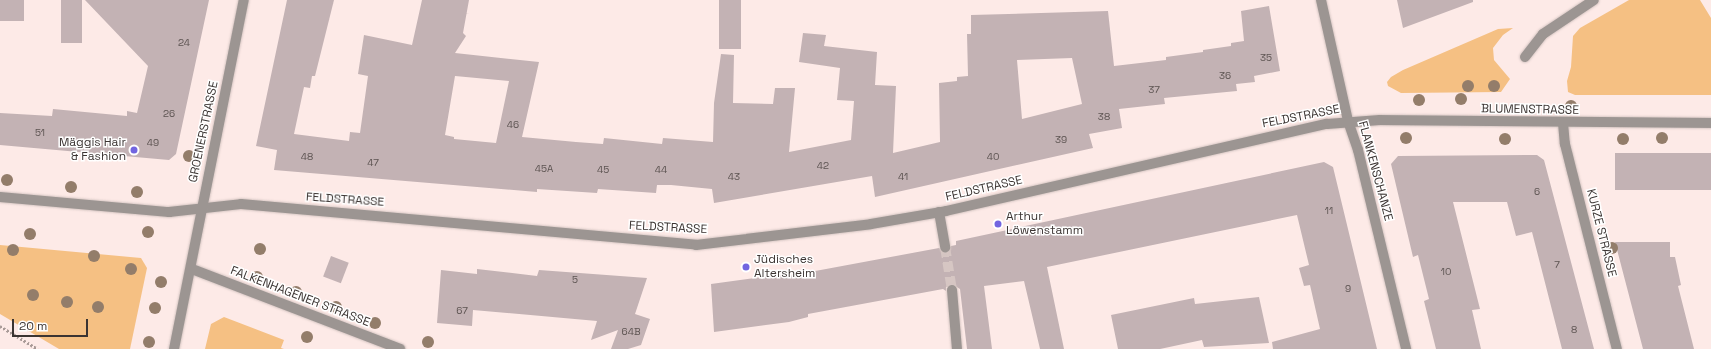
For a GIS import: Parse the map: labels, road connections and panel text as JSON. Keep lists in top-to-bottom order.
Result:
{
  "streets": {
    "street": [
      "BLUMENSTRASSE",
      "FELDSTRASSE",
      "GROENERSTRASSE",
      "FLANKENSCHANZE",
      "KURZE STRASSE",
      "FALKENHAGENER STRASSE"
    ]
  },
  "crossings": [
    ["BLUMENSTRASSE", "FELDSTRASSE"],
    ["BLUMENSTRASSE", "FLANKENSCHANZE"],
    ["BLUMENSTRASSE", "KURZE STRASSE"],
    ["FELDSTRASSE", "GROENERSTRASSE"],
    ["FELDSTRASSE", "FLANKENSCHANZE"],
    ["GROENERSTRASSE", "FALKENHAGENER STRASSE"]
  ],
  "places": ["Mäggis Hair & Fashion", "Arthur Löwenstamm", "Jüdisches Altersheim"],
  "house_numbers": [
    "24",
    "35",
    "36",
    "37",
    "26",
    "38",
    "46",
    "51",
    "39",
    "49",
    "48",
    "40",
    "47",
    "42",
    "45A",
    "45",
    "44",
    "43",
    "41",
    "6",
    "11",
    "7",
    "10",
    "5",
    "9",
    "67",
    "8",
    "64B"
  ],
  "scale_bar": "20 m"
}
